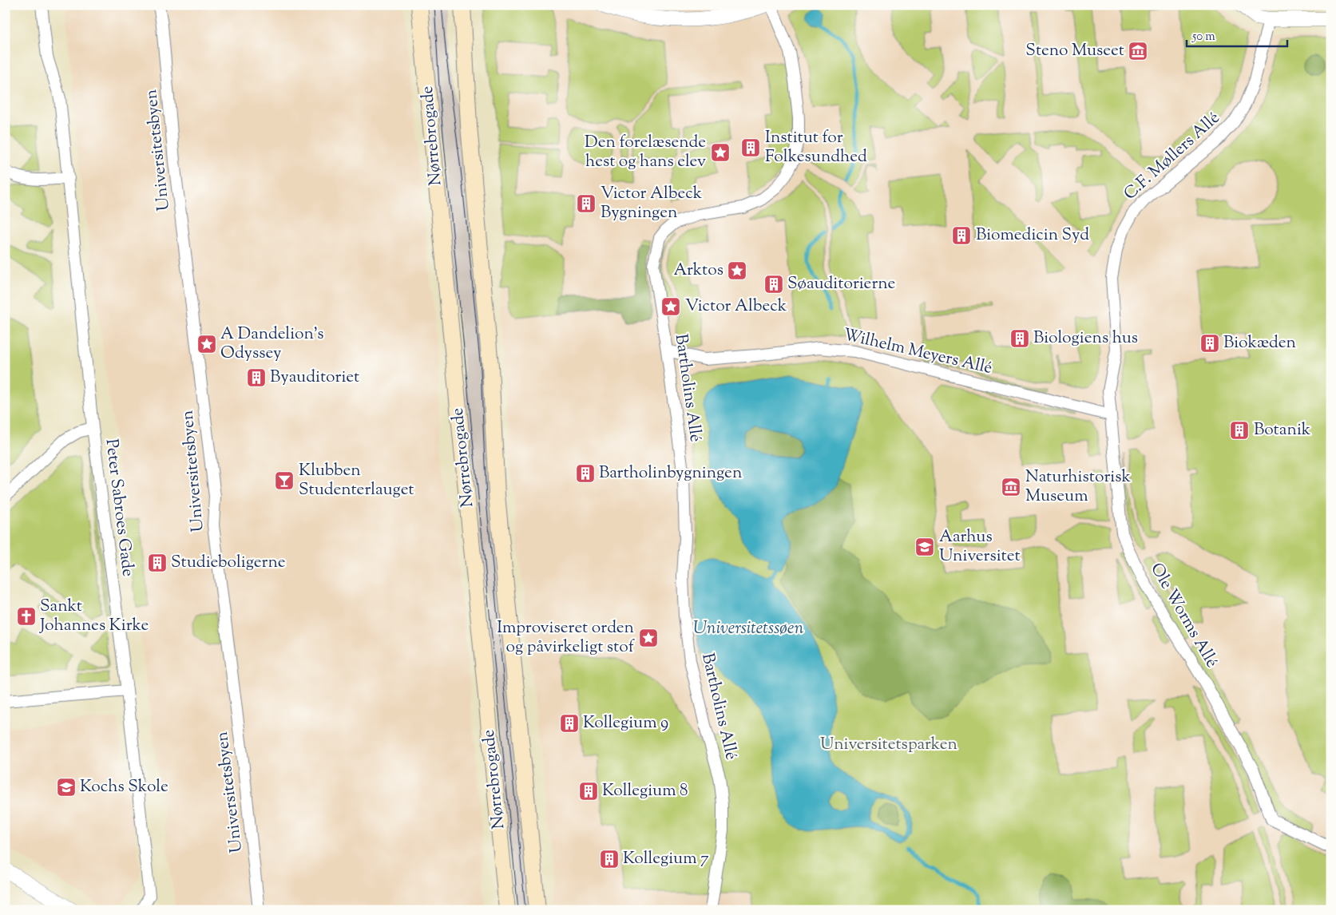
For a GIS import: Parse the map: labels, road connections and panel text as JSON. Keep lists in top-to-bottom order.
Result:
{
  "streets": {
    "main road": ["Nørrebrogade"],
    "street": [
      "Universitetsbyen",
      "C.F. Møllers Allé",
      "Wilhelm Meyers Allé",
      "Bartholins Allé",
      "Peter Sabroes Gade",
      "Ole Worms Allé"
    ]
  },
  "crossings": [
    ["C.F. Møllers Allé", "Wilhelm Meyers Allé"],
    ["C.F. Møllers Allé", "Ole Worms Allé"],
    ["Wilhelm Meyers Allé", "Bartholins Allé"],
    ["Wilhelm Meyers Allé", "Ole Worms Allé"]
  ],
  "water": ["Universitetssøen"],
  "parks": ["Universitetsparken"],
  "places": {
    "museum": ["Steno Museet", "Naturhistorisk Museum"],
    "building": [
      "Institut for Folkesundhed",
      "Victor Albeck Bygningen",
      "Biomedicin Syd",
      "Søauditorierne",
      "Biologiens hus",
      "Biokæden",
      "Byauditoriet",
      "Botanik",
      "Bartholinbygningen",
      "Studieboligerne",
      "Kollegium 9",
      "Kollegium 8",
      "Kollegium 7"
    ],
    "place": [
      "Den forelæsende hest og hans elev",
      "Arktos",
      "Victor Albeck",
      "A Dandelion’s Odyssey",
      "Improviseret orden og påvirkeligt stof"
    ],
    "bar": ["Klubben Studenterlauget"],
    "school or university": ["Aarhus Universitet", "Kochs Skole"],
    "church": ["Sankt Johannes Kirke"]
  },
  "scale_bar": "50 m"
}
